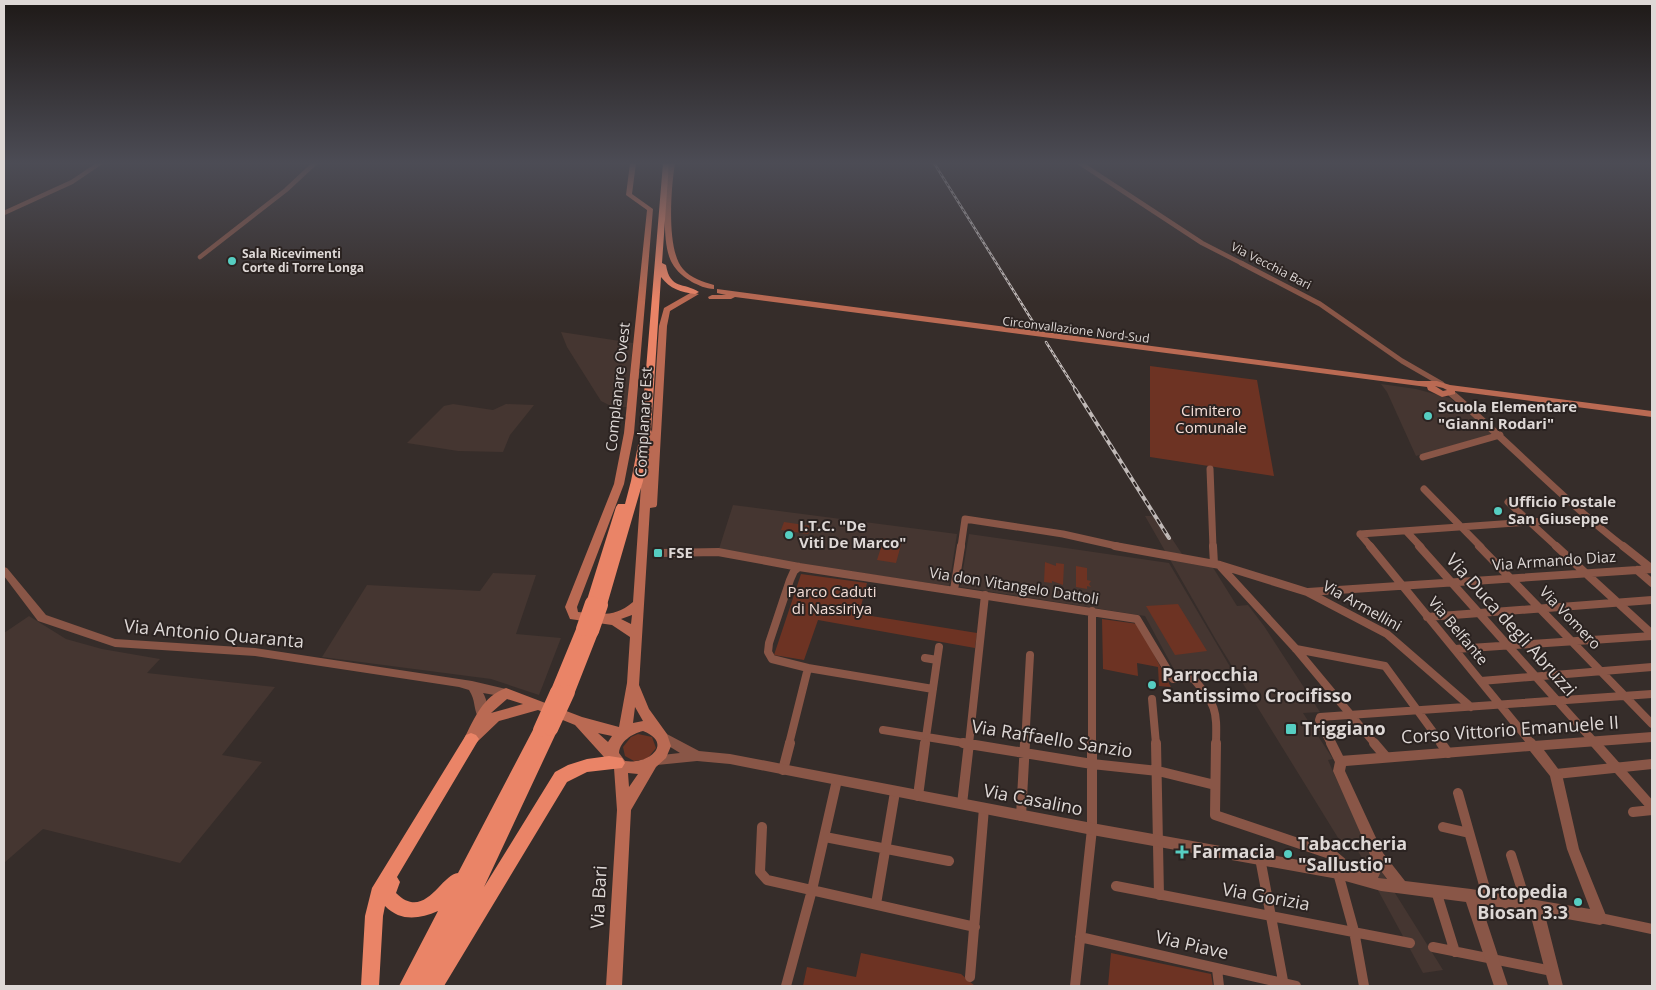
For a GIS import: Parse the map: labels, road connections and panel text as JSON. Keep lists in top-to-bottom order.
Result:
{
  "streets": {
    "main road": [
      "Circonvallazione Nord-Sud",
      "Complanare Ovest",
      "Complanare Est",
      "Via Bari"
    ],
    "street": [
      "Via Vecchia Bari",
      "Via Armando Diaz",
      "Via don Vitangelo Dattoli",
      "Via Armellini",
      "Via Vomero",
      "Via Duca degli Abruzzi",
      "Via Belfante",
      "Via Antonio Quaranta",
      "Corso Vittorio Emanuele II",
      "Via Raffaello Sanzio",
      "Via Casalino",
      "Via Gorizia",
      "Via Piave"
    ]
  },
  "crossings": [
    ["Via Vecchia Bari", "Circonvallazione Nord-Sud"],
    ["Circonvallazione Nord-Sud", "Complanare Est"],
    ["Via Armando Diaz", "Via Armellini"],
    ["Via Armando Diaz", "Via Vomero"],
    ["Via Armando Diaz", "Via Duca degli Abruzzi"],
    ["Via Armando Diaz", "Via Belfante"],
    ["Via don Vitangelo Dattoli", "Via Armellini"],
    ["Via don Vitangelo Dattoli", "Via Raffaello Sanzio"],
    ["Via Duca degli Abruzzi", "Via Belfante"],
    ["Via Duca degli Abruzzi", "Corso Vittorio Emanuele II"],
    ["Via Belfante", "Corso Vittorio Emanuele II"],
    ["Via Casalino", "Via Bari"]
  ],
  "parks": ["Cimitero Comunale", "Parco Caduti di Nassiriya"],
  "places": {
    "other": [
      "Sala Ricevimenti Corte di Torre Longa",
      "Scuola Elementare \"Gianni Rodari\"",
      "Ufficio Postale San Giuseppe",
      "I.T.C. \"De Viti De Marco\"",
      "Parrocchia Santissimo Crocifisso",
      "Tabaccheria \"Sallustio\"",
      "Ortopedia Biosan 3.3"
    ],
    "transit": ["FSE", "Triggiano"],
    "health": ["Farmacia"]
  }
}
